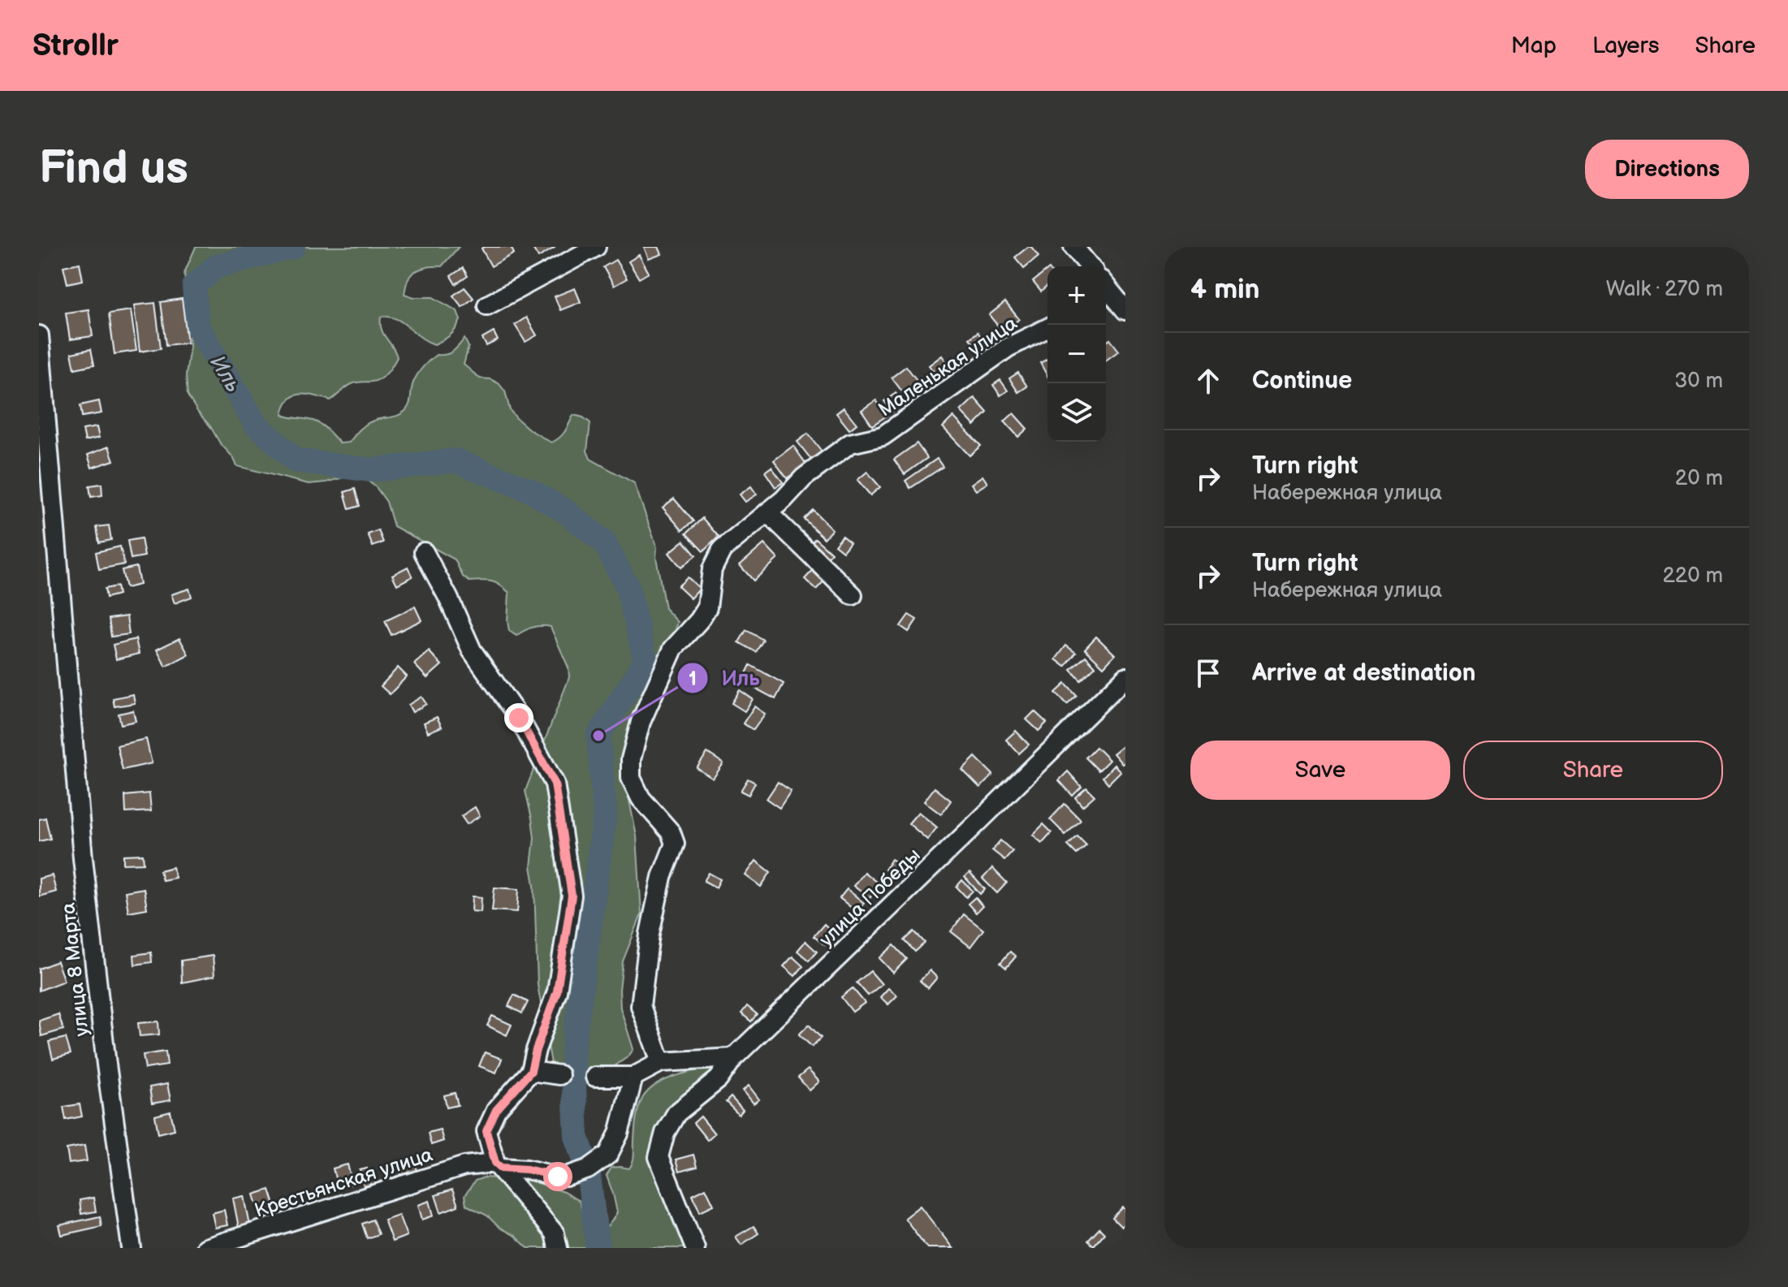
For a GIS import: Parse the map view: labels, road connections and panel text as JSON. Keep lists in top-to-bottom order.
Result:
{
  "streets": {
    "street": [
      "Маленькая улица",
      "улица Победы",
      "улица 8 Марта",
      "Крестьянская улица"
    ]
  },
  "water": ["Иль"],
  "places": ["Иль"],
  "page": {
    "header": "Strollr",
    "nav": ["Map", "Layers", "Share"],
    "buttons": [
      "Directions",
      ["Save", "Share"]
    ],
    "title": "Find us",
    "heading": ["4 min", "Walk · 270 m"],
    "map_buttons": ["+", "−"],
    "list": [
      ["Continue", "30 m"],
      ["Turn right", "Набережная улица", "20 m"],
      ["Turn right", "Набережная улица", "220 m"],
      "Arrive at destination"
    ]
  }
}
